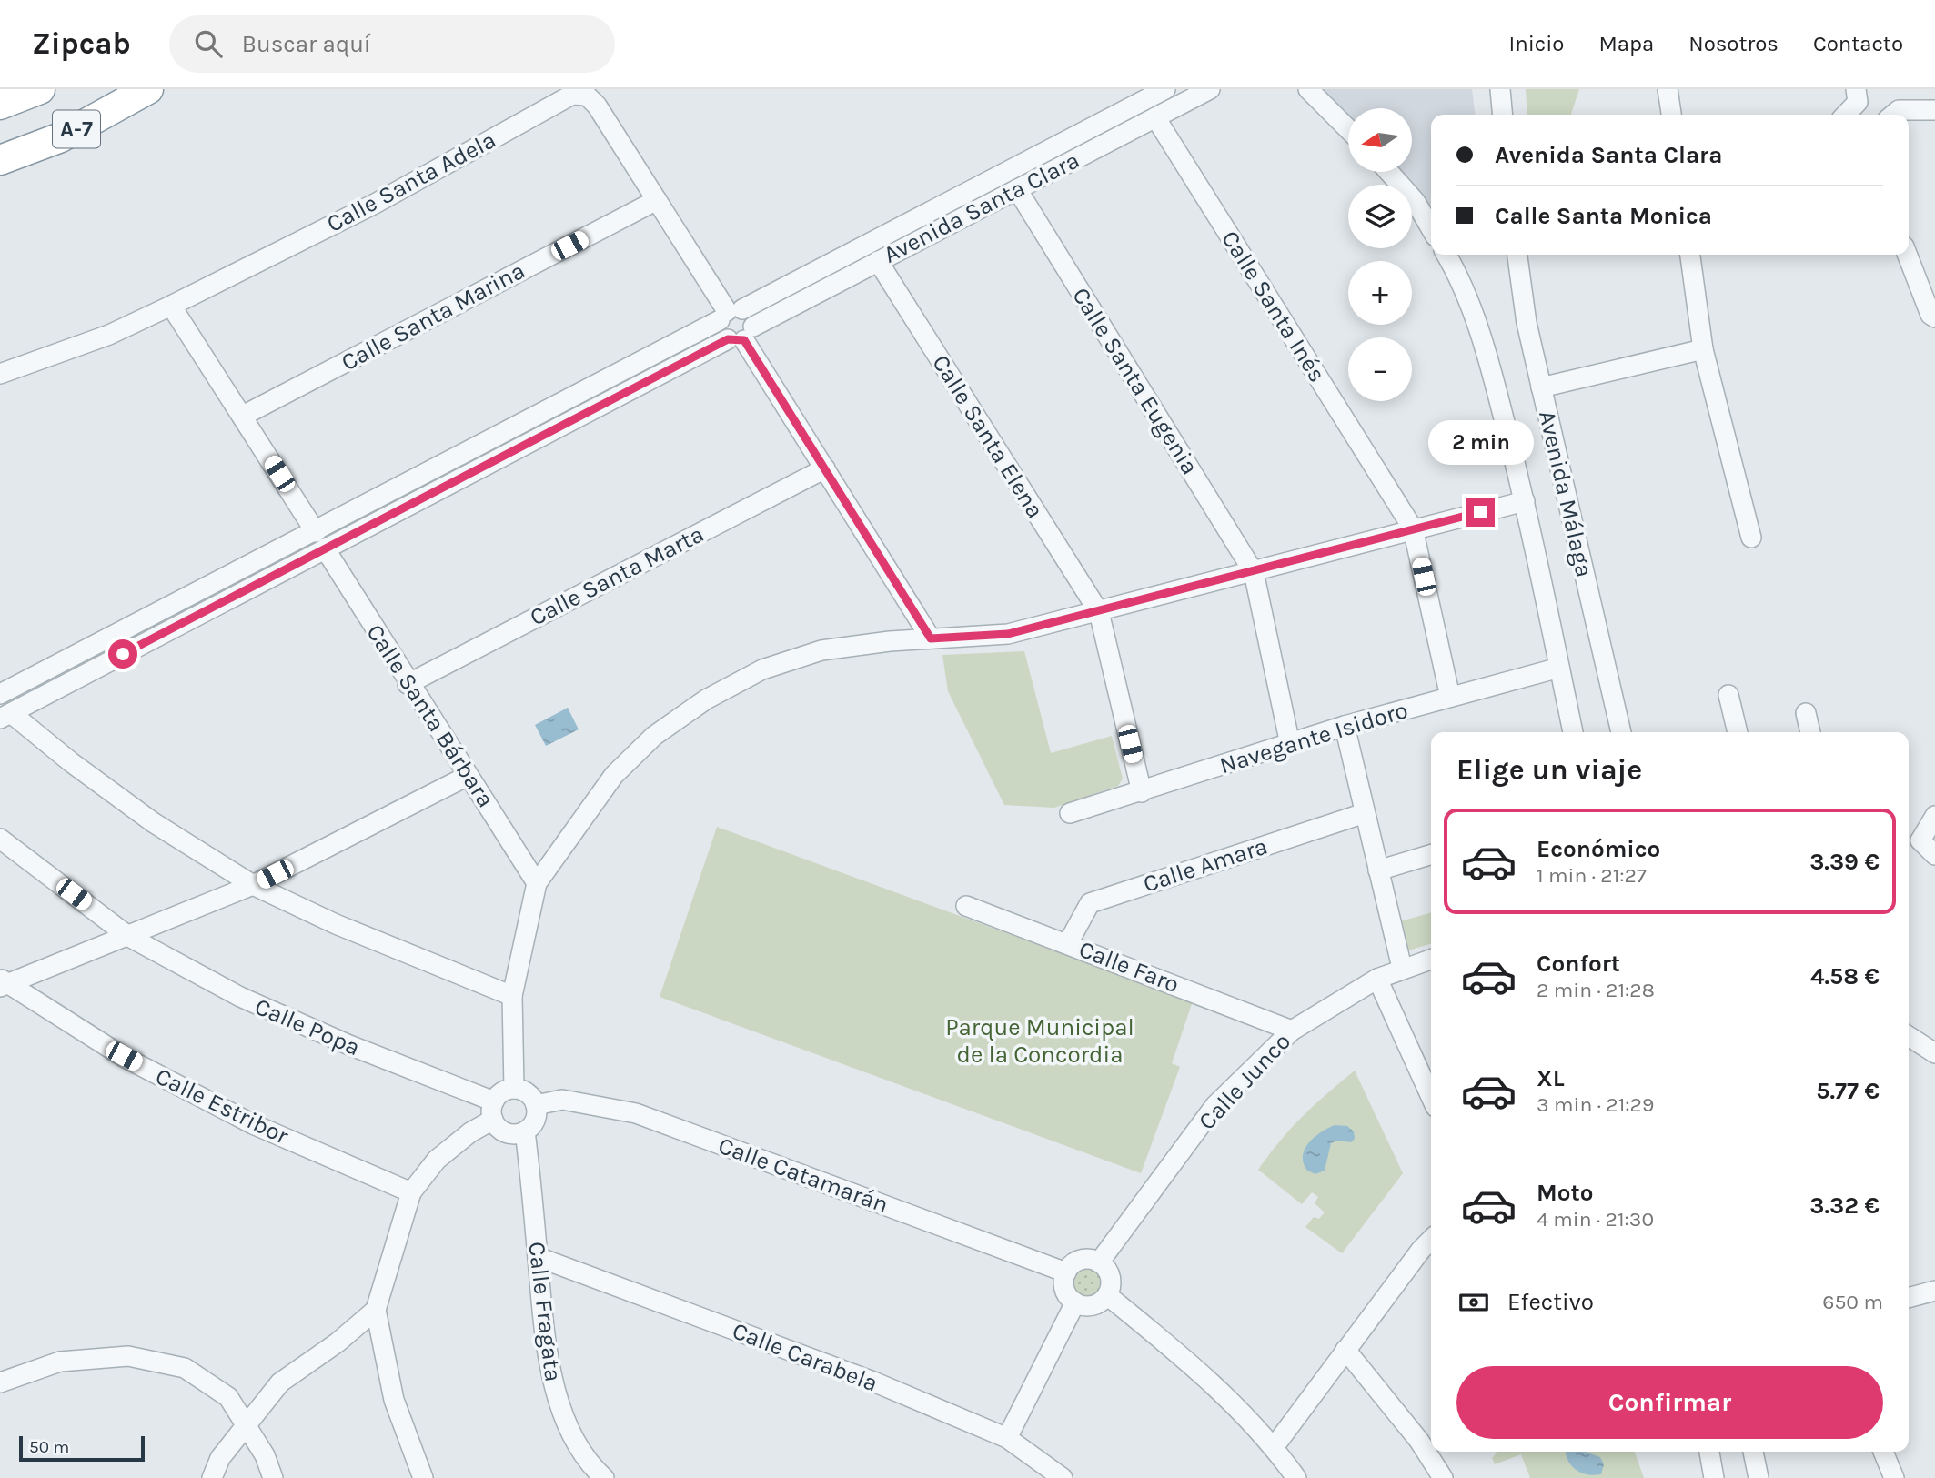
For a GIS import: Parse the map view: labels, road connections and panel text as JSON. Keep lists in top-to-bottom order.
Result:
{
  "streets": {
    "highway": ["A-7"],
    "street": [
      "Calle Santa Adela",
      "Avenida Santa Clara",
      "Calle Santa Inés",
      "Calle Santa Marina",
      "Calle Santa Eugenia",
      "Calle Santa Elena",
      "Avenida Málaga",
      "Calle Santa Marta",
      "Calle Santa Bárbara",
      "Navegante Isidoro",
      "Calle Amara",
      "Calle Faro",
      "Calle Popa",
      "Calle Junco",
      "Calle Estribor",
      "Calle Catamarán",
      "Calle Fragata",
      "Calle Carabela"
    ]
  },
  "crossings": [
    ["Calle Santa Adela", "Avenida Santa Clara"],
    ["Calle Santa Adela", "Calle Santa Marina"],
    ["Calle Santa Adela", "Calle Santa Bárbara"],
    ["Avenida Santa Clara", "Calle Santa Inés"],
    ["Avenida Santa Clara", "Calle Santa Eugenia"],
    ["Avenida Santa Clara", "Calle Santa Elena"],
    ["Avenida Santa Clara", "Calle Santa Bárbara"],
    ["Calle Santa Inés", "Navegante Isidoro"],
    ["Calle Santa Marina", "Calle Santa Bárbara"],
    ["Calle Santa Eugenia", "Navegante Isidoro"],
    ["Calle Santa Elena", "Navegante Isidoro"],
    ["Calle Santa Marta", "Calle Santa Bárbara"],
    ["Calle Amara", "Calle Faro"],
    ["Calle Faro", "Calle Junco"],
    ["Calle Popa", "Calle Catamarán"],
    ["Calle Popa", "Calle Fragata"],
    ["Calle Junco", "Calle Catamarán"],
    ["Calle Catamarán", "Calle Fragata"],
    ["Calle Fragata", "Calle Carabela"]
  ],
  "parks": ["Parque Municipal de la Concordia"],
  "scale_bar": "50 m",
  "north": "left",
  "page": {
    "header": "Zipcab",
    "search": "Buscar aquí",
    "nav": [
      "Inicio",
      "Mapa",
      "Nosotros",
      "Contacto"
    ],
    "map_buttons": ["+", "−"],
    "banner": ["Avenida Santa Clara", "Calle Santa Monica"],
    "bubble": "2 min",
    "heading": "Elige un viaje",
    "list": [
      {
        "name": "Económico",
        "note": "1 min · 21:27",
        "value": "3.39 €"
      },
      {
        "name": "Confort",
        "note": "2 min · 21:28",
        "value": "4.58 €"
      },
      {
        "name": "XL",
        "note": "3 min · 21:29",
        "value": "5.77 €"
      },
      {
        "name": "Moto",
        "note": "4 min · 21:30",
        "value": "3.32 €"
      }
    ],
    "pay": ["Efectivo", "650 m"],
    "buttons": "Confirmar",
    "scale": "50 m"
  }
}
